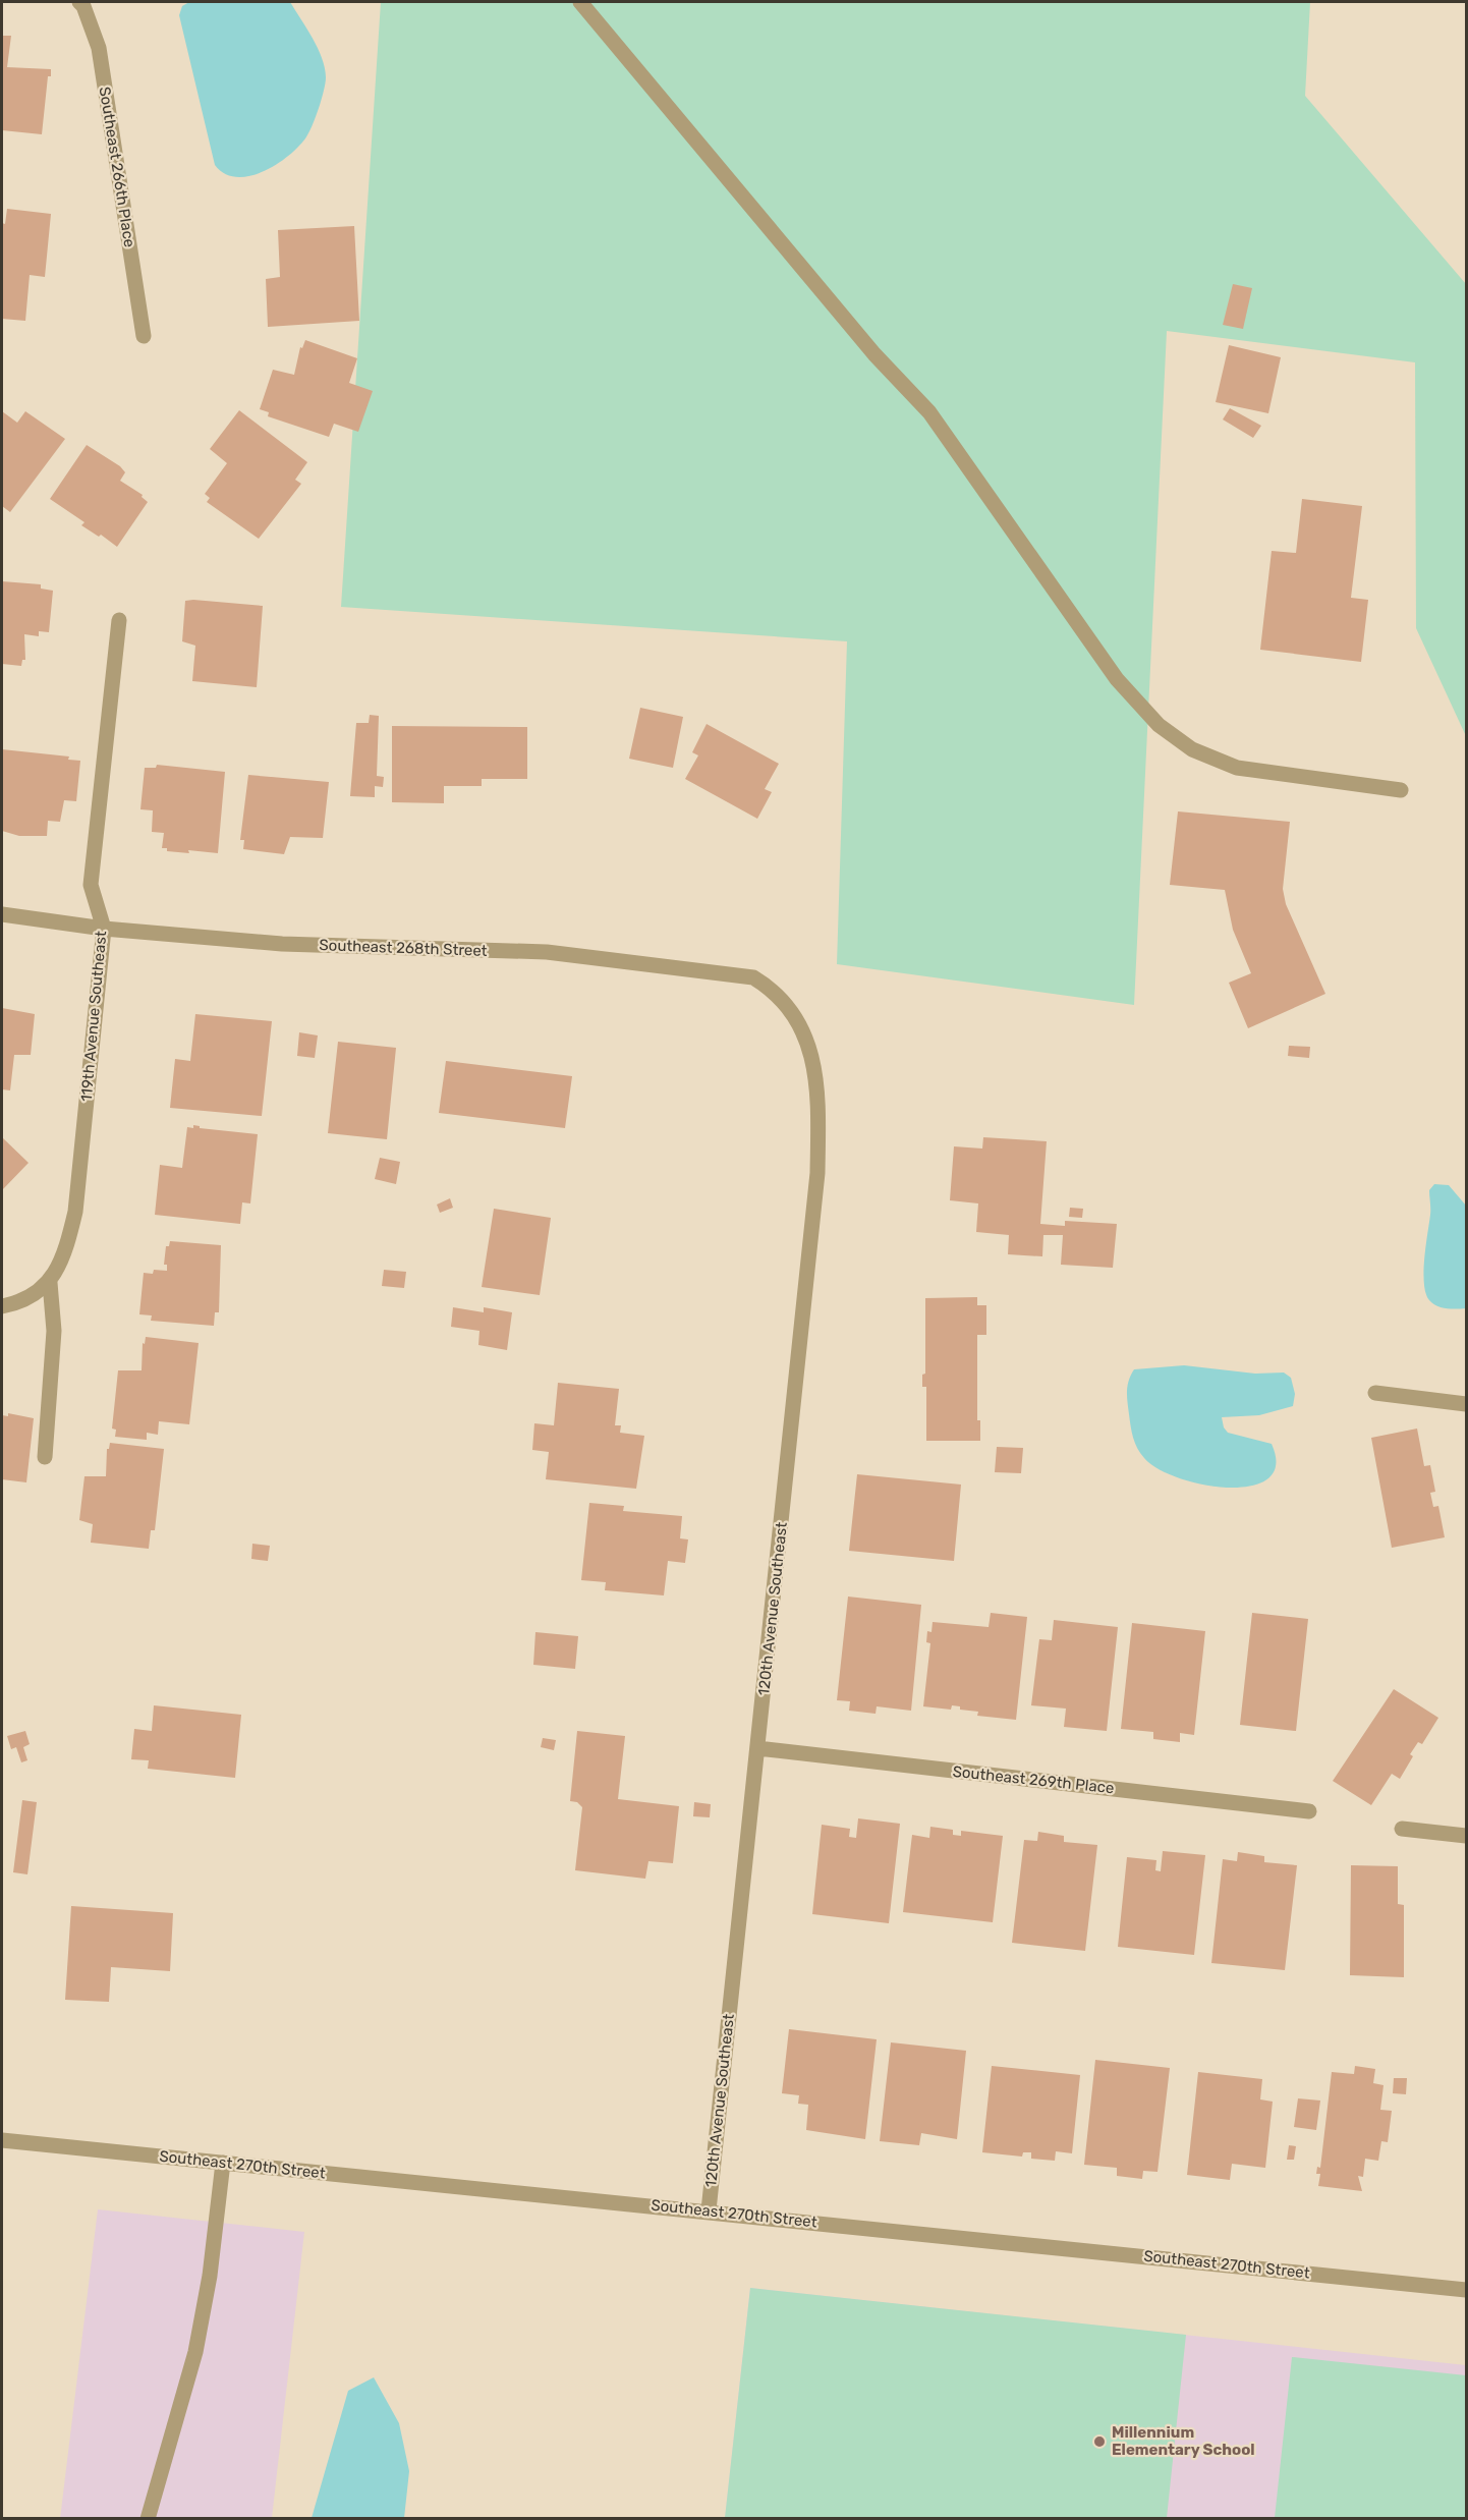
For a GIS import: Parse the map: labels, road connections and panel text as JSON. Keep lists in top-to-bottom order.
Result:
{
  "streets": {
    "street": [
      "Southeast 266th Place",
      "Southeast 268th Street",
      "119th Avenue Southeast",
      "120th Avenue Southeast",
      "Southeast 269th Place",
      "Southeast 270th Street"
    ]
  },
  "crossings": [
    ["Southeast 268th Street", "119th Avenue Southeast"],
    ["Southeast 268th Street", "120th Avenue Southeast"],
    ["120th Avenue Southeast", "Southeast 269th Place"],
    ["120th Avenue Southeast", "Southeast 270th Street"]
  ],
  "places": ["Millennium Elementary School"]
}
